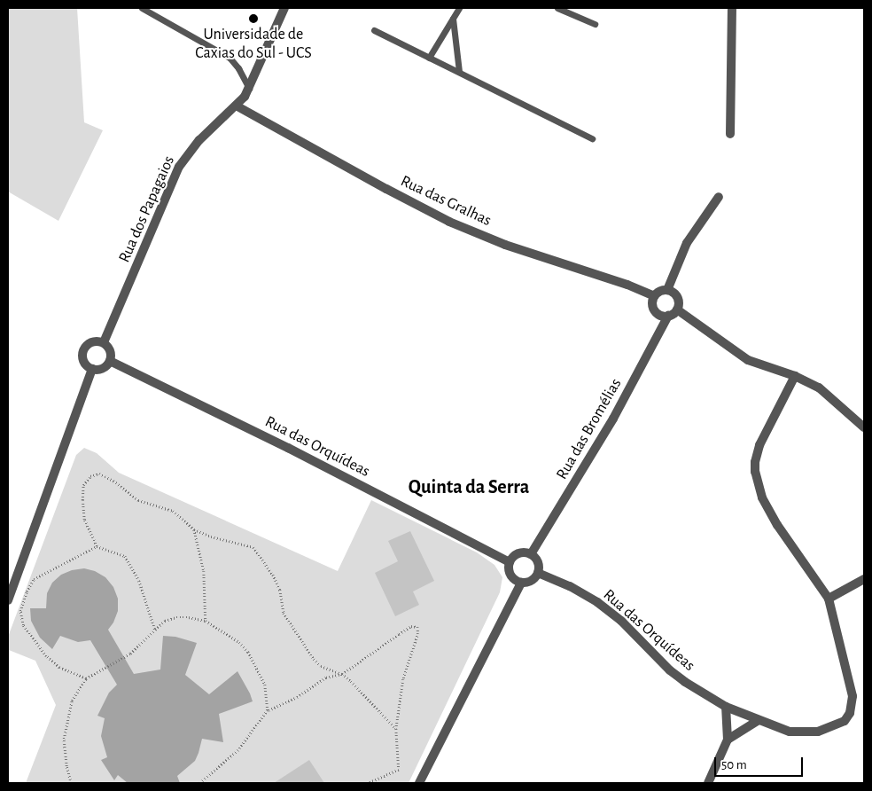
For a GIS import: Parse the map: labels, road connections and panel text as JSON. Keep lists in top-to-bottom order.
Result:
{
  "streets": {
    "street": [
      "Rua das Gralhas",
      "Rua dos Papagaios",
      "Rua das Bromélias",
      "Rua das Orquídeas"
    ]
  },
  "crossings": [
    ["Rua das Gralhas", "Rua dos Papagaios"],
    ["Rua das Gralhas", "Rua das Bromélias"],
    ["Rua dos Papagaios", "Rua das Orquídeas"],
    ["Rua das Bromélias", "Rua das Orquídeas"]
  ],
  "districts": ["Quinta da Serra"],
  "places": ["Universidade de Caxias do Sul - UCS"],
  "scale_bar": "50 m"
}
